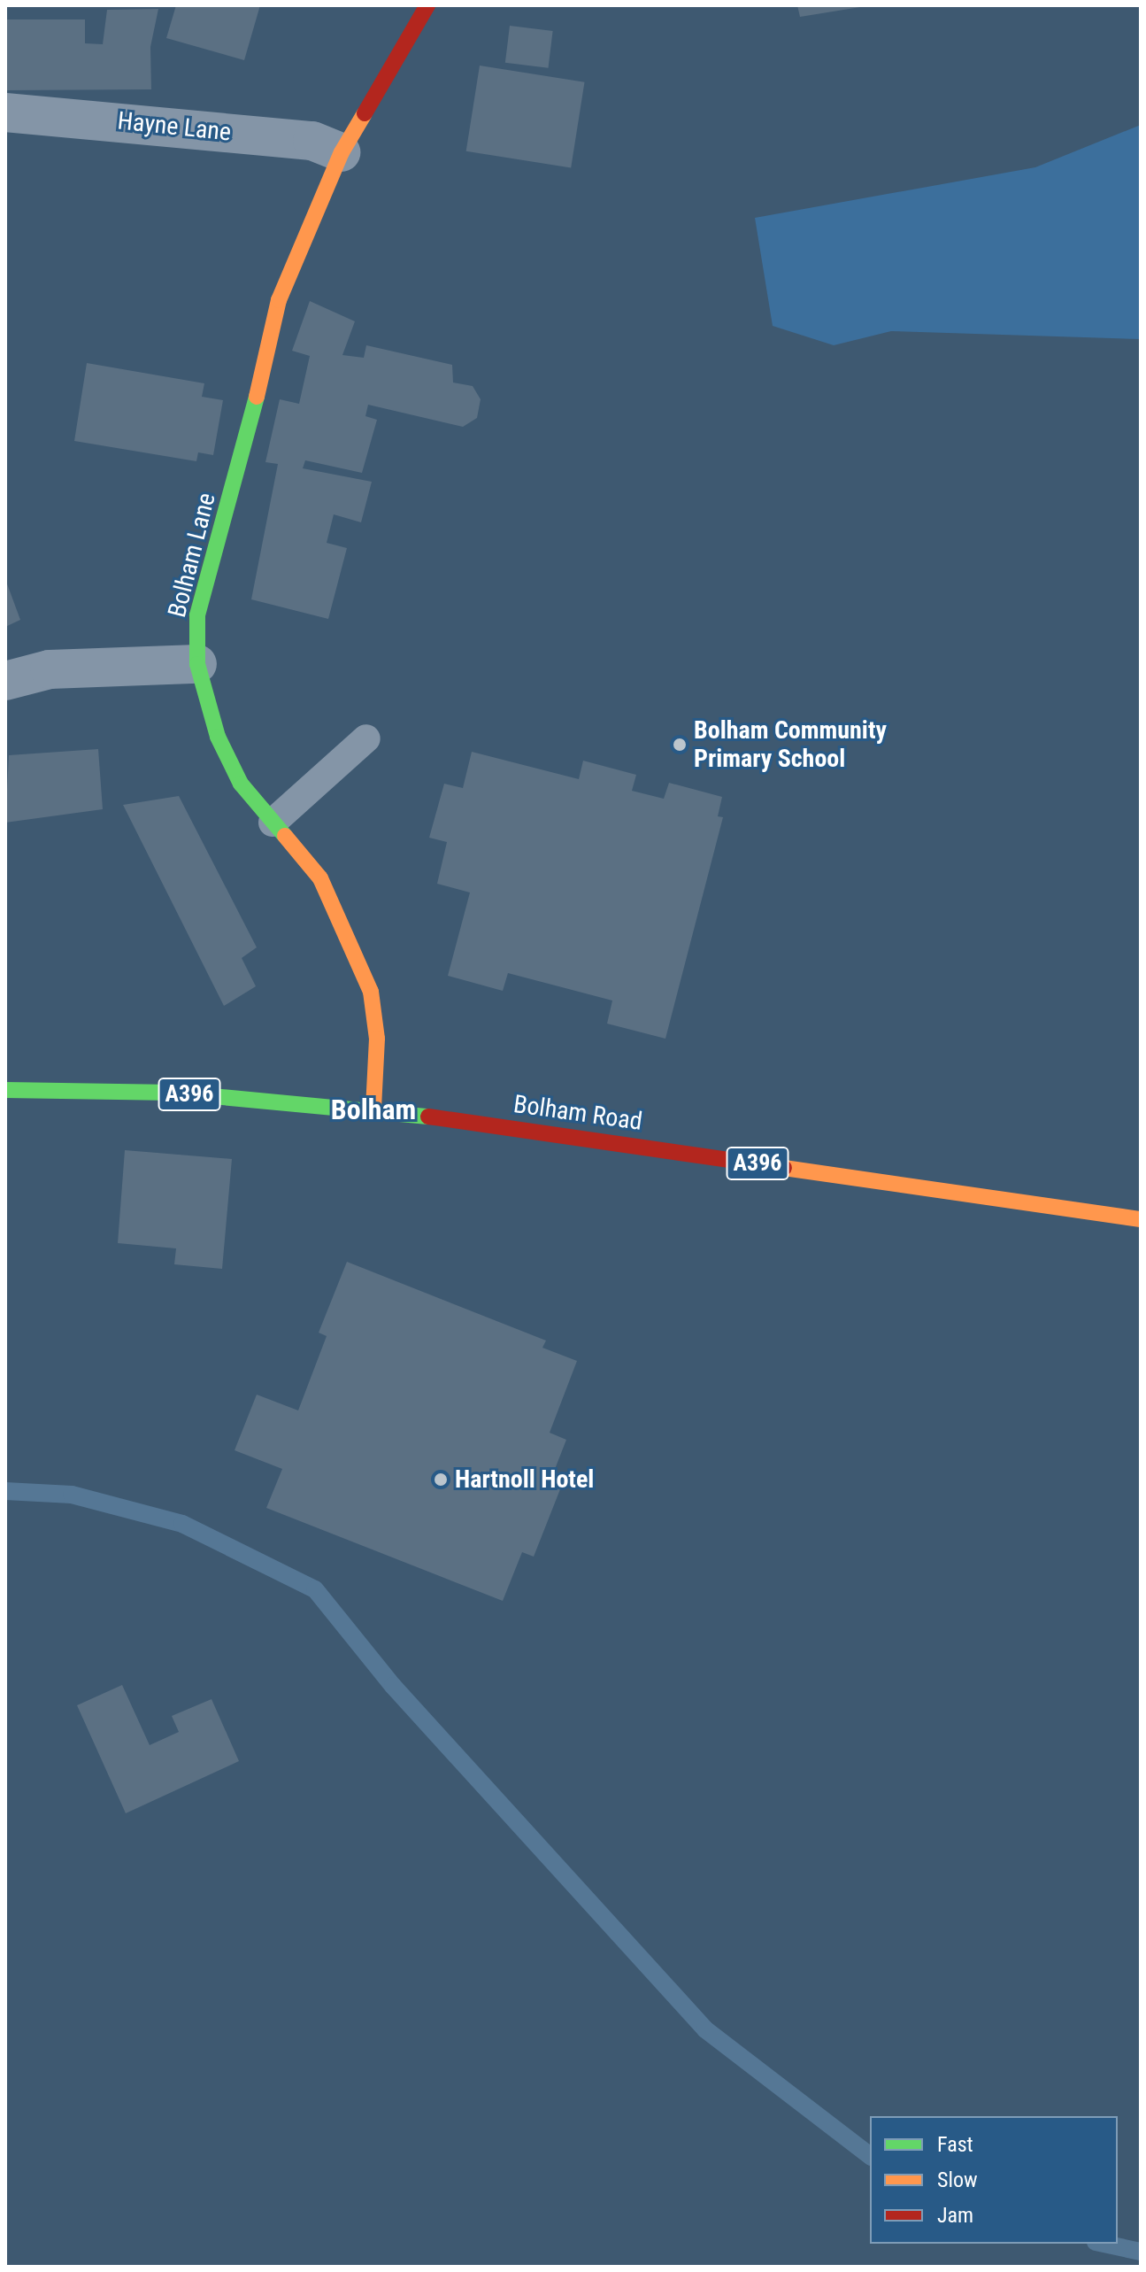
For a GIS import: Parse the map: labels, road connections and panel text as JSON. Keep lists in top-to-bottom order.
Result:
{
  "streets": {
    "street": [
      "Hayne Lane",
      "Bolham Lane",
      "A396",
      "Bolham Road"
    ]
  },
  "crossings": [
    ["Hayne Lane", "Bolham Lane"],
    ["Bolham Lane", "Bolham Road"]
  ],
  "districts": ["Bolham"],
  "places": ["Bolham Community Primary School", "Hartnoll Hotel"],
  "legend": ["Fast", "Slow", "Jam"]
}
